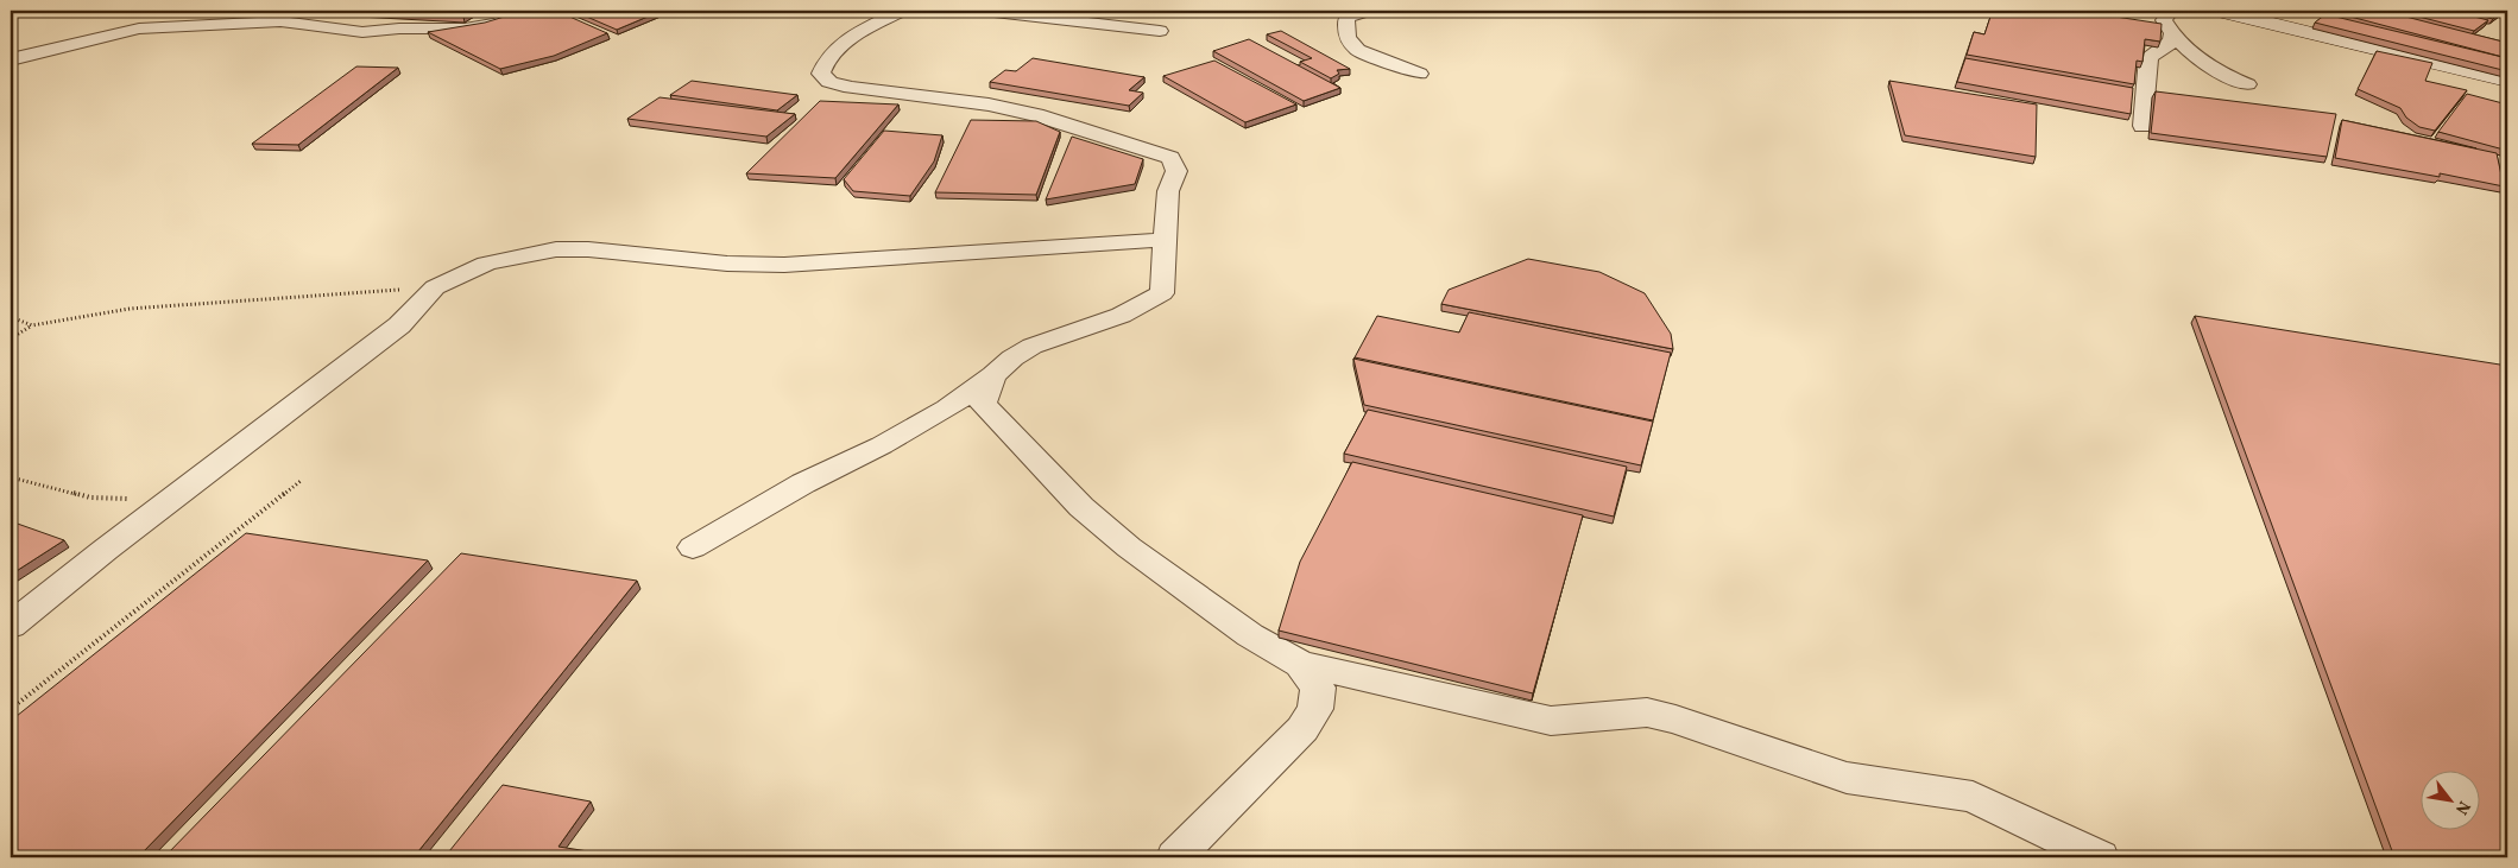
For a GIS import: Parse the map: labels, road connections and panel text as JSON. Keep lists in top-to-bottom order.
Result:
{
  "north": "bottom right"
}
